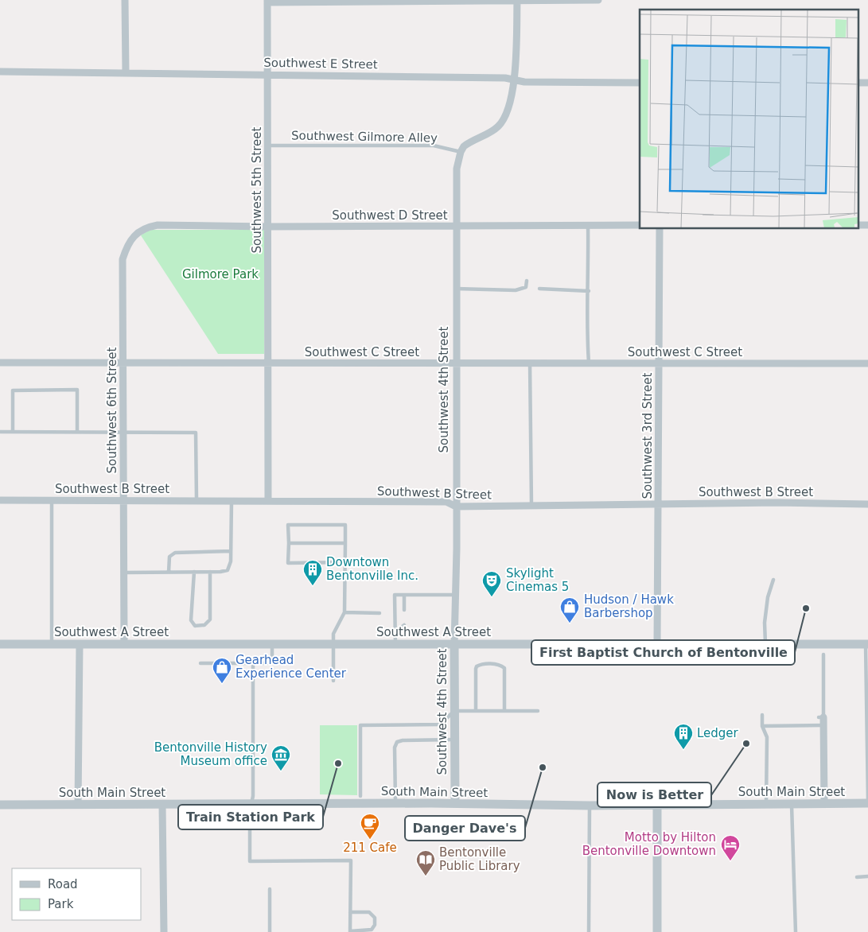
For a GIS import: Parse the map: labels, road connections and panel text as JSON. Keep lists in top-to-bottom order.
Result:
{
  "streets": {
    "street": [
      "Southwest E Street",
      "Southwest 5th Street",
      "Southwest D Street",
      "Southwest C Street",
      "Southwest 4th Street",
      "Southwest 6th Street",
      "Southwest 3rd Street",
      "Southwest B Street",
      "Southwest A Street",
      "South Main Street"
    ],
    "lane": ["Southwest Gilmore Alley"]
  },
  "crossings": [
    ["Southwest E Street", "Southwest 5th Street"],
    ["Southwest Gilmore Alley", "Southwest 5th Street"],
    ["Southwest Gilmore Alley", "Southwest 4th Street"],
    ["Southwest 5th Street", "Southwest D Street"],
    ["Southwest 5th Street", "Southwest C Street"],
    ["Southwest 5th Street", "Southwest B Street"],
    ["Southwest D Street", "Southwest 4th Street"],
    ["Southwest D Street", "Southwest 6th Street"],
    ["Southwest C Street", "Southwest 4th Street"],
    ["Southwest C Street", "Southwest 6th Street"],
    ["Southwest C Street", "Southwest 3rd Street"],
    ["Southwest 4th Street", "Southwest B Street"],
    ["Southwest 4th Street", "Southwest A Street"],
    ["Southwest 4th Street", "South Main Street"],
    ["Southwest 6th Street", "Southwest B Street"],
    ["Southwest 6th Street", "Southwest A Street"],
    ["Southwest 3rd Street", "Southwest B Street"],
    ["Southwest 3rd Street", "Southwest A Street"]
  ],
  "parks": ["Gilmore Park"],
  "places": {
    "building": ["Downtown Bentonville Inc.", "Ledger"],
    "theatre": ["Skylight Cinemas 5"],
    "other": [
      "First Baptist Church of Bentonville",
      "Now is Better",
      "Train Station Park",
      "Danger Dave's"
    ],
    "shop": ["Hudson / Hawk Barbershop", "Gearhead Experience Center"],
    "museum": ["Bentonville History Museum office"],
    "cafe": ["211 Cafe"],
    "hotel": ["Motto by Hilton Bentonville Downtown"],
    "library": ["Bentonville Public Library"]
  },
  "legend": ["Road", "Park"]
}
